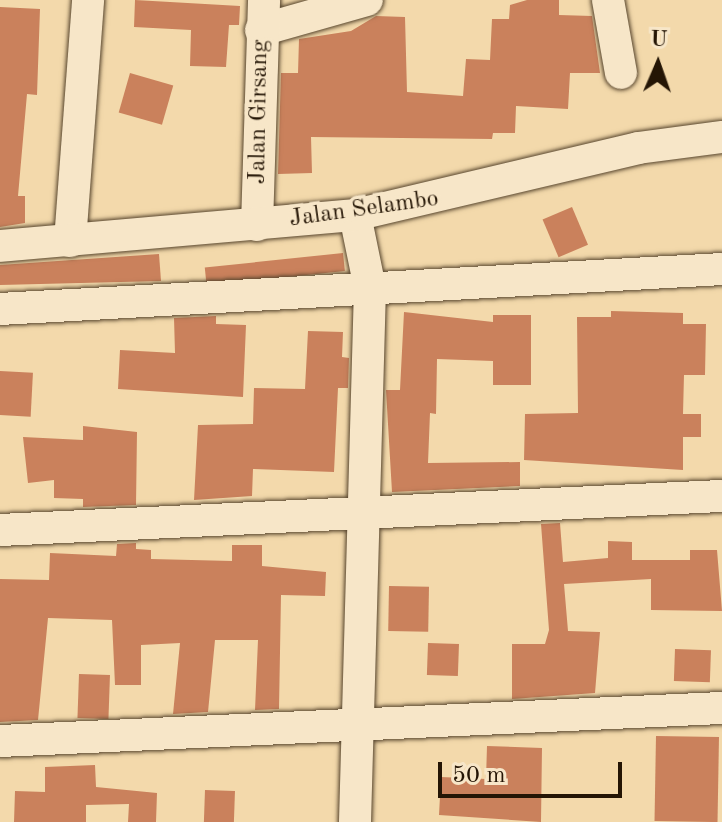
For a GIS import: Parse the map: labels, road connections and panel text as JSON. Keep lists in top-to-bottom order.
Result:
{
  "streets": {
    "street": ["Jalan Girsang", "Jalan Selambo"]
  },
  "crossings": [
    ["Jalan Girsang", "Jalan Selambo"]
  ],
  "scale_bar": "50 m",
  "north": "top"
}
